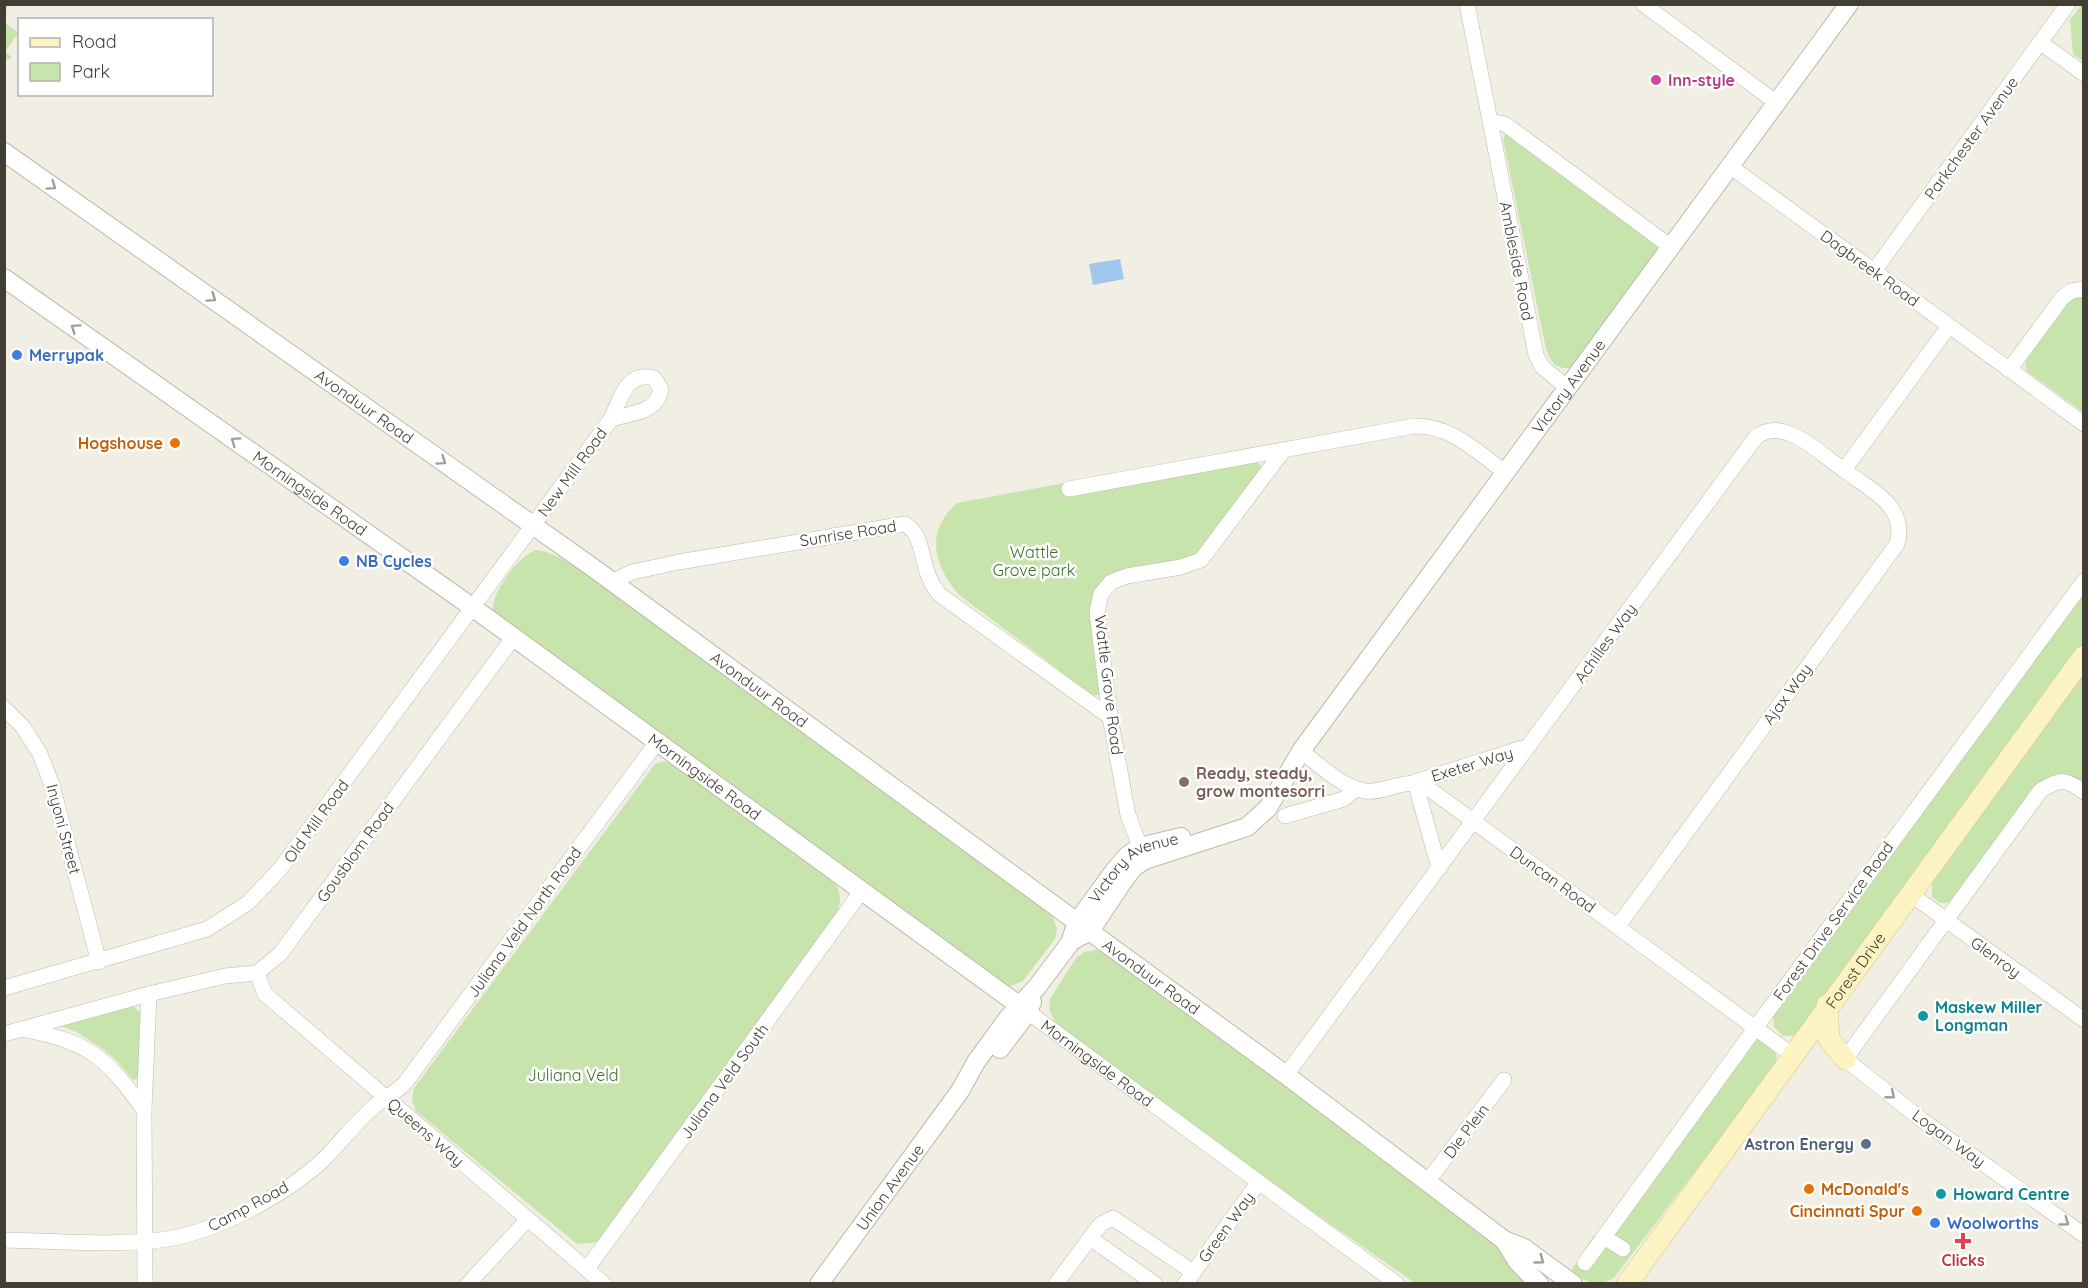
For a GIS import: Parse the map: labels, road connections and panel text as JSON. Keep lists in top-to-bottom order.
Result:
{
  "streets": {
    "main road": ["Forest Drive"],
    "street": [
      "Parkchester Avenue",
      "Ambleside Road",
      "Dagbreek Road",
      "Victory Avenue",
      "Avonduur Road",
      "New Mill Road",
      "Morningside Road",
      "Sunrise Road",
      "Achilles Way",
      "Wattle Grove Road",
      "Ajax Way",
      "Exeter Way",
      "Old Mill Road",
      "Inyoni Street",
      "Gousblom Road",
      "Duncan Road",
      "Forest Drive Service Road",
      "Juliana Veld North Road",
      "Glenroy",
      "Juliana Veld South",
      "Die Plein",
      "Queens Way",
      "Logan Way",
      "Union Avenue",
      "Camp Road",
      "Green Way"
    ]
  },
  "crossings": [
    ["Parkchester Avenue", "Dagbreek Road"],
    ["Ambleside Road", "Victory Avenue"],
    ["Dagbreek Road", "Victory Avenue"],
    ["Victory Avenue", "Avonduur Road"],
    ["Victory Avenue", "Wattle Grove Road"],
    ["Victory Avenue", "Union Avenue"],
    ["Avonduur Road", "New Mill Road"],
    ["Avonduur Road", "Sunrise Road"],
    ["Avonduur Road", "Achilles Way"],
    ["Avonduur Road", "Old Mill Road"],
    ["Avonduur Road", "Die Plein"],
    ["Avonduur Road", "Union Avenue"],
    ["New Mill Road", "Old Mill Road"],
    ["Morningside Road", "Old Mill Road"],
    ["Morningside Road", "Gousblom Road"],
    ["Morningside Road", "Juliana Veld North Road"],
    ["Morningside Road", "Juliana Veld South"],
    ["Morningside Road", "Union Avenue"],
    ["Morningside Road", "Green Way"],
    ["Sunrise Road", "Wattle Grove Road"],
    ["Achilles Way", "Ajax Way"],
    ["Achilles Way", "Exeter Way"],
    ["Achilles Way", "Duncan Road"],
    ["Ajax Way", "Duncan Road"],
    ["Exeter Way", "Duncan Road"],
    ["Old Mill Road", "Inyoni Street"],
    ["Gousblom Road", "Queens Way"],
    ["Duncan Road", "Forest Drive Service Road"],
    ["Duncan Road", "Forest Drive"],
    ["Juliana Veld North Road", "Queens Way"],
    ["Juliana Veld North Road", "Camp Road"],
    ["Glenroy", "Forest Drive"],
    ["Juliana Veld South", "Queens Way"],
    ["Queens Way", "Camp Road"]
  ],
  "one_way": ["Avonduur Road", "Logan Way"],
  "parks": ["Wattle Grove park", "Juliana Veld"],
  "places": {
    "other": [
      "Inn-style",
      "Merrypak",
      "Hogshouse",
      "NB Cycles",
      "Ready, steady, grow montesorri",
      "Maskew Miller Longman",
      "Astron Energy",
      "McDonald's",
      "Howard Centre",
      "Cincinnati Spur",
      "Woolworths"
    ],
    "health": ["Clicks"]
  },
  "legend": ["Road", "Park"]
}
